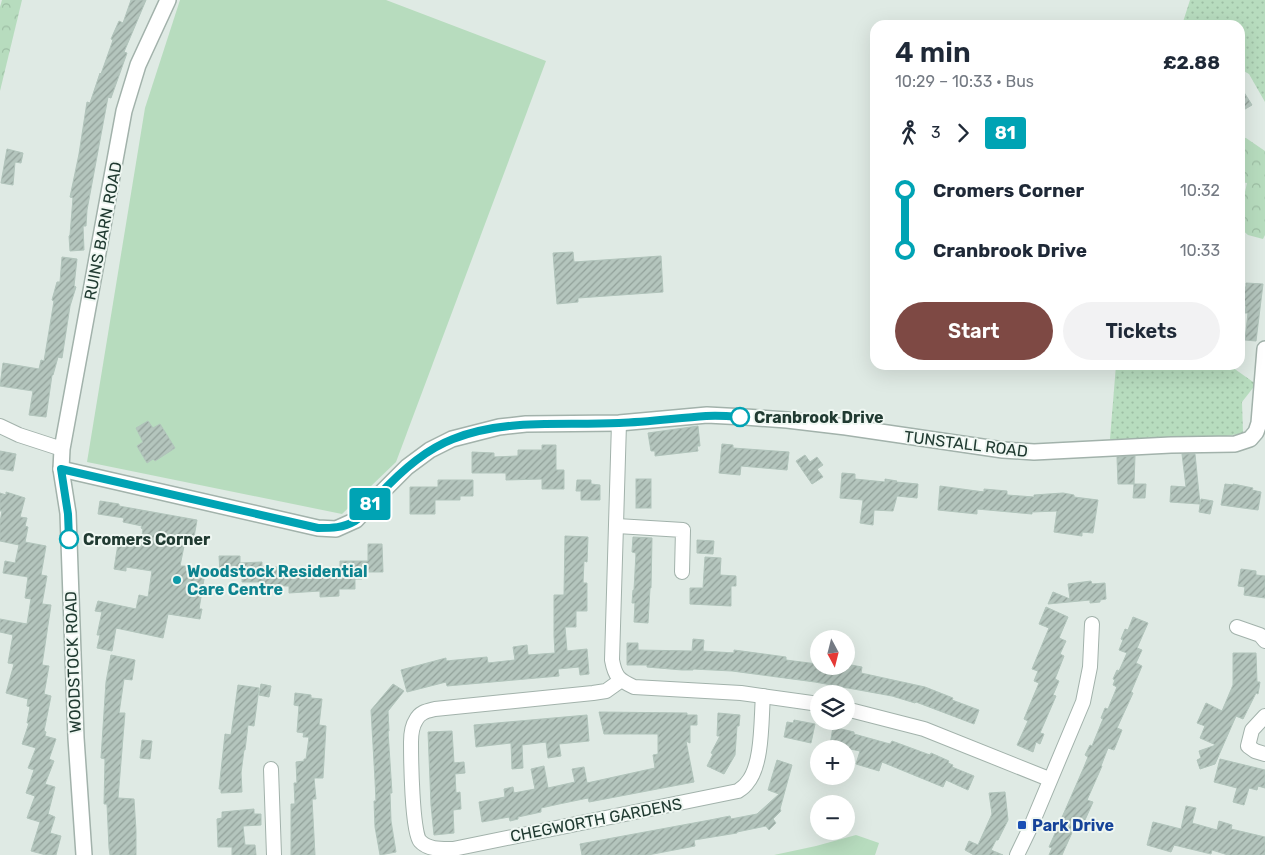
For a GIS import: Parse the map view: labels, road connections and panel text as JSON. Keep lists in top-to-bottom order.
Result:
{
  "streets": {
    "street": [
      "RUINS BARN ROAD",
      "TUNSTALL ROAD",
      "WOODSTOCK ROAD",
      "CHEGWORTH GARDENS"
    ]
  },
  "crossings": [
    ["RUINS BARN ROAD", "TUNSTALL ROAD"],
    ["RUINS BARN ROAD", "WOODSTOCK ROAD"],
    ["TUNSTALL ROAD", "WOODSTOCK ROAD"]
  ],
  "places": {
    "other": ["Cranbrook Drive", "Cromers Corner", "Woodstock Residential Care Centre"],
    "transit": ["Park Drive"]
  },
  "lines": ["bus line 81"],
  "north": "bottom",
  "page": {
    "on_map": "81",
    "heading": ["4 min", "10:29 – 10:33 · Bus", "£2.88"],
    "legs": ["3", "81"],
    "list": [
      {
        "name": "Cromers Corner",
        "value": "10:32"
      },
      {
        "name": "Cranbrook Drive",
        "value": "10:33"
      }
    ],
    "buttons": ["Start", "Tickets"],
    "map_buttons": ["+", "−"]
  }
}
